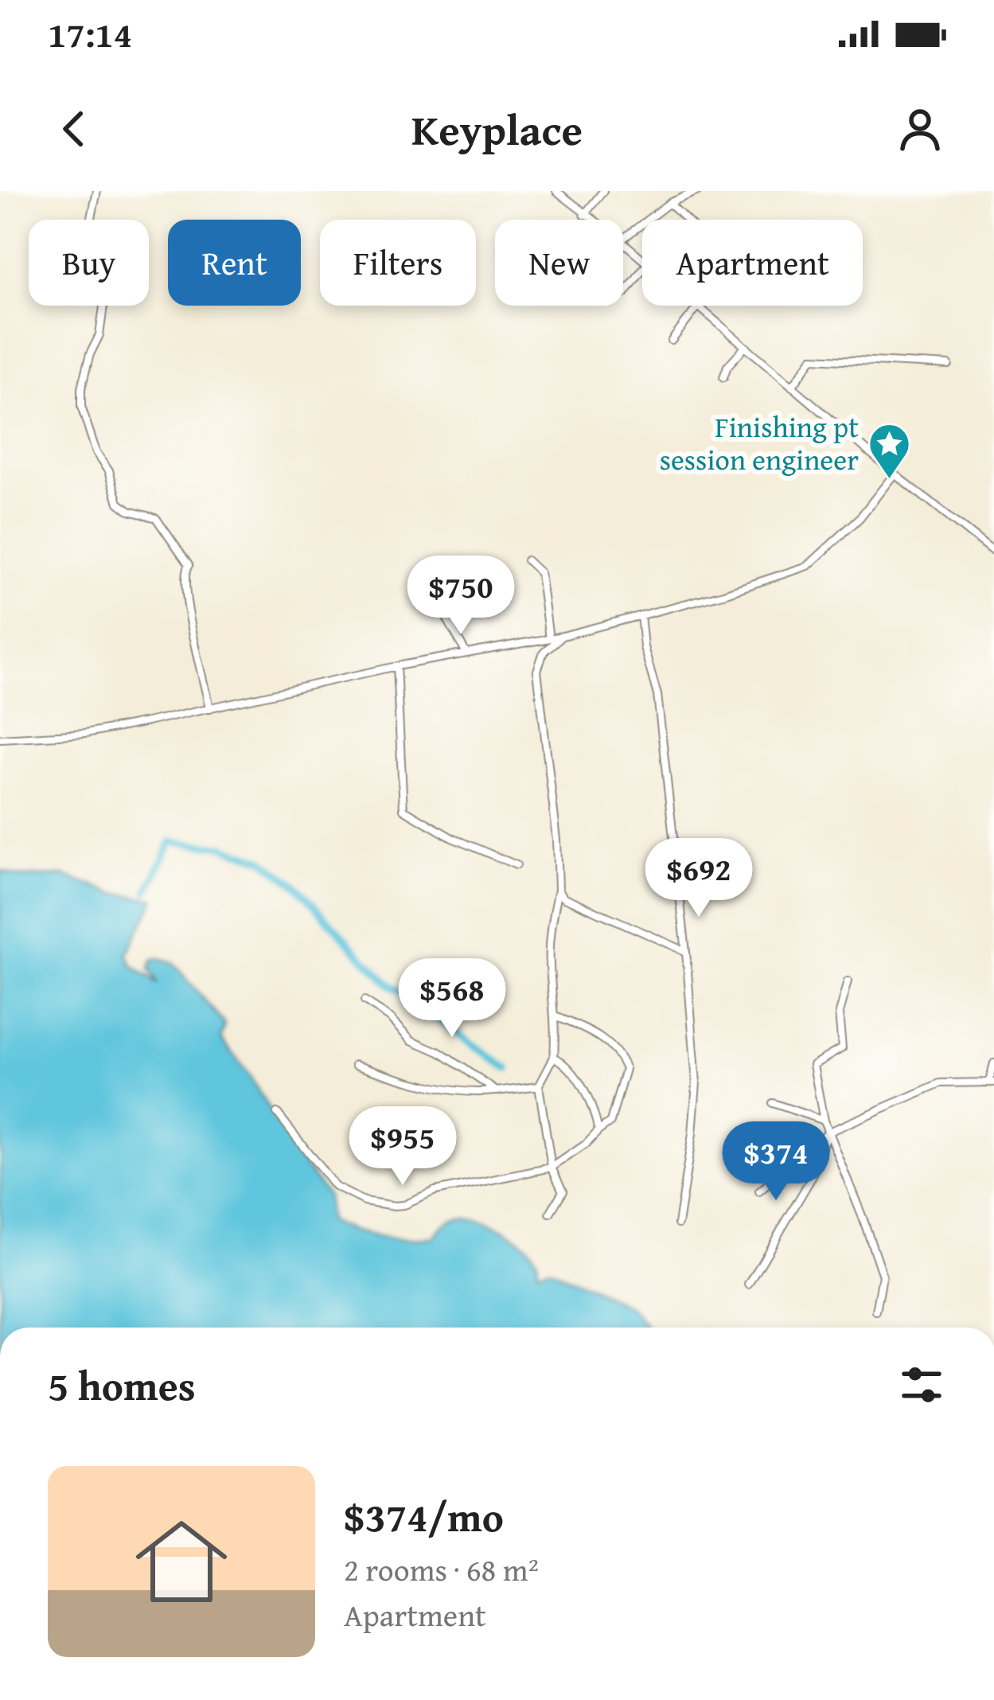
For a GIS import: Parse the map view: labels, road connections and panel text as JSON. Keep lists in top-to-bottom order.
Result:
{
  "places": {
    "place": ["Finishing pt session engineer"]
  },
  "page": {
    "status": "17:14",
    "header": "Keyplace",
    "chip": [
      "Buy",
      "Rent",
      "Filters",
      "New",
      "Apartment"
    ],
    "price": [
      "$750",
      "$692",
      "$568",
      "$955",
      "$374"
    ],
    "heading": "5 homes",
    "list": [
      {
        "name": "$374/mo",
        "note": "2 rooms · 68 m² · Apartment"
      }
    ]
  }
}
